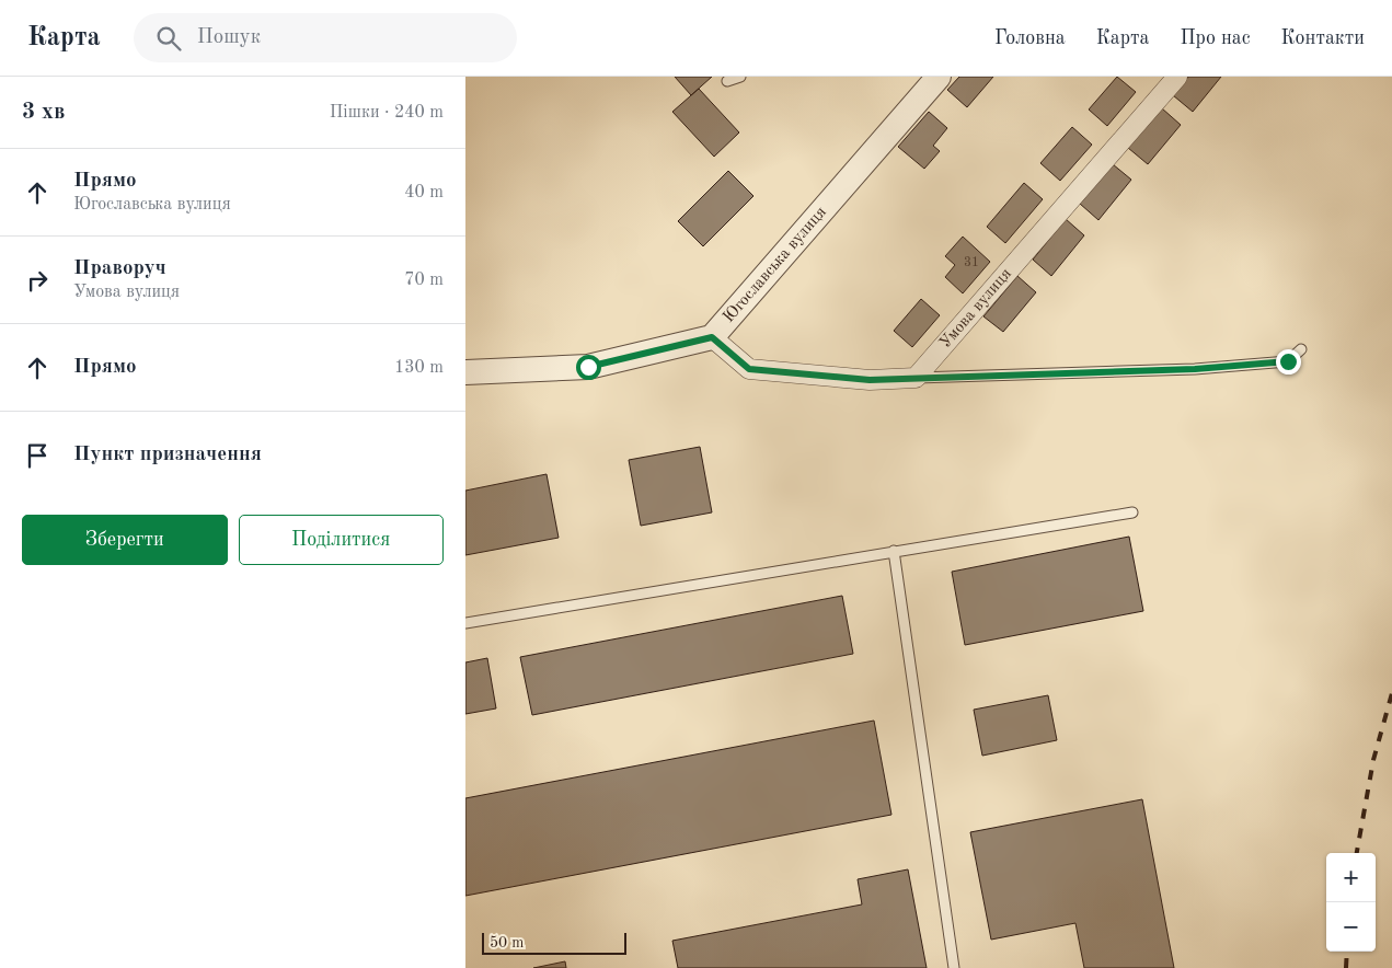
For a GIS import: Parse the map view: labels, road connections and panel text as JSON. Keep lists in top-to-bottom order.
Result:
{
  "streets": {
    "street": ["Югославська вулиця", "Умова вулиця"]
  },
  "house_numbers": ["31"],
  "scale_bar": "50 m",
  "page": {
    "header": "Карта",
    "search": "Пошук",
    "nav": [
      "Головна",
      "Карта",
      "Про нас",
      "Контакти"
    ],
    "heading": ["3 хв", "Пішки · 240 m"],
    "list": [
      ["Прямо", "Югославська вулиця", "40 m"],
      ["Праворуч", "Умова вулиця", "70 m"],
      ["Прямо", "130 m"],
      "Пункт призначення"
    ],
    "buttons": ["Зберегти", "Поділитися"],
    "map_buttons": ["+", "−"],
    "scale": "50 m"
  }
}
